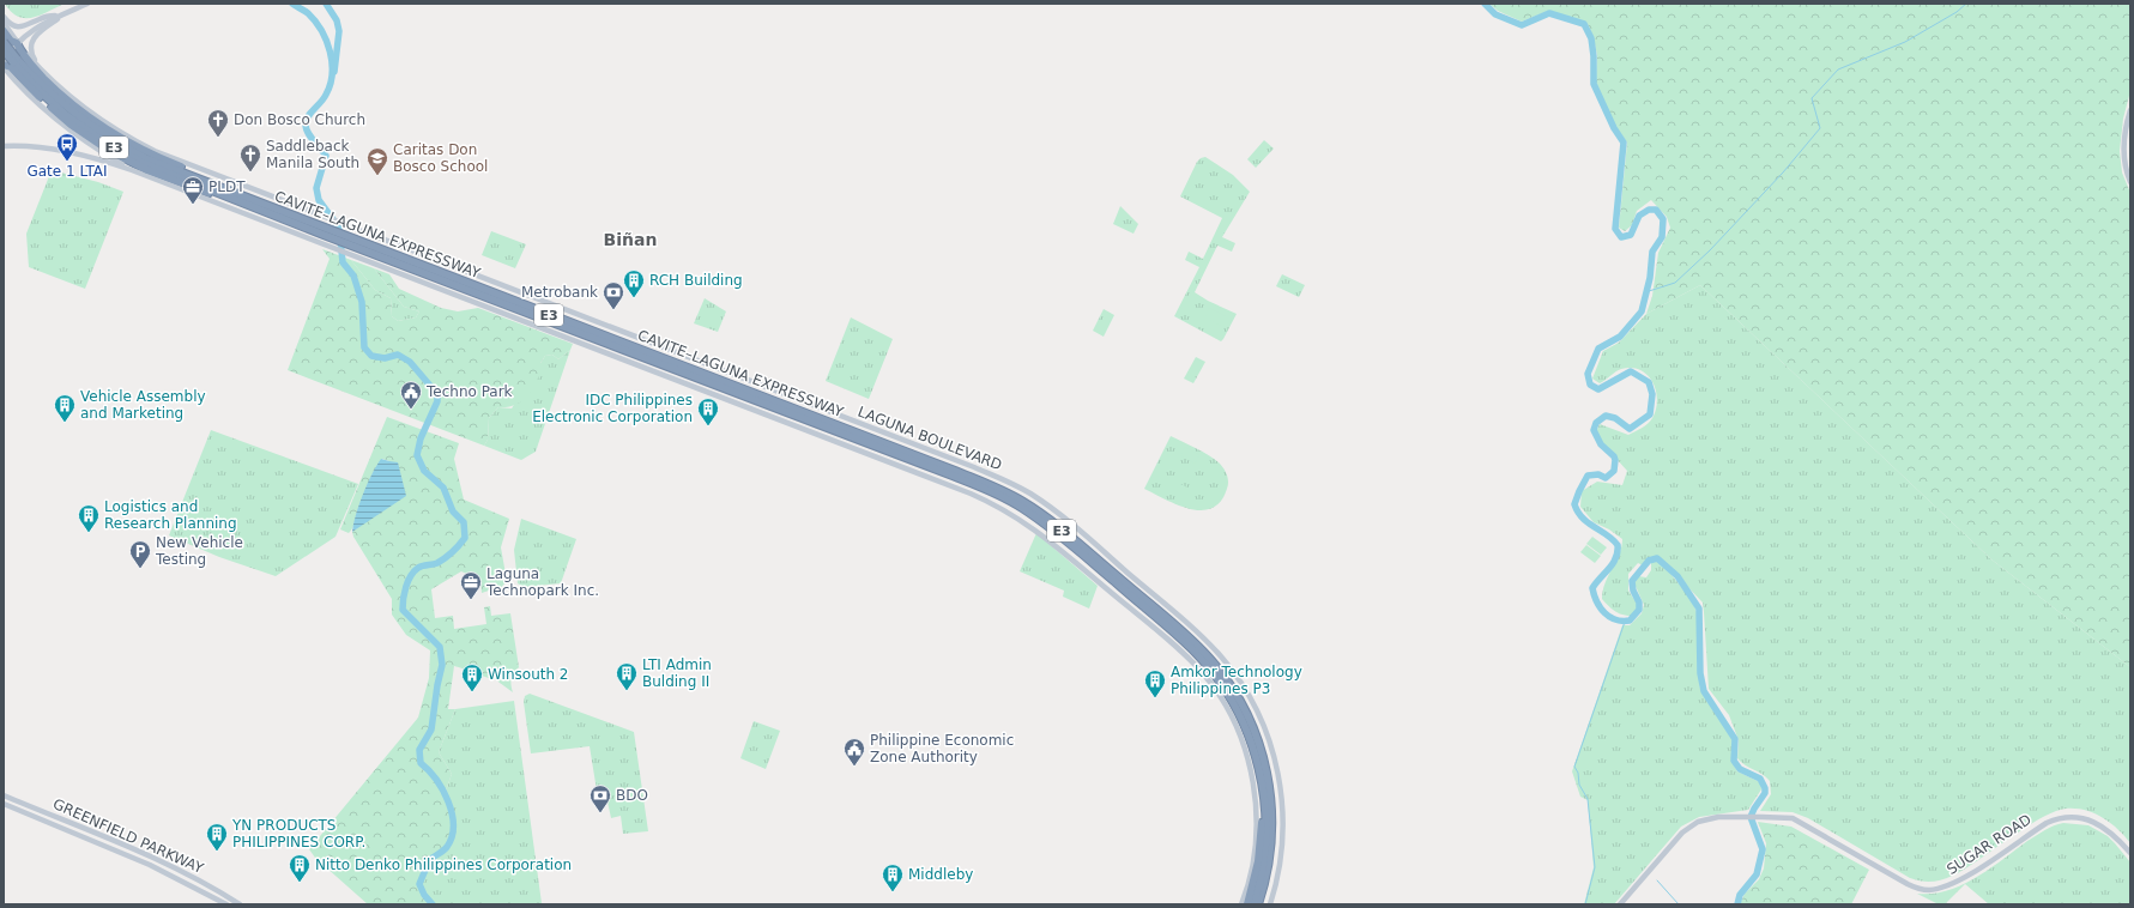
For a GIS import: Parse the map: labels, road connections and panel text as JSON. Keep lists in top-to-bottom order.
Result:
{
  "streets": {
    "highway": ["E3", "CAVITE–LAGUNA EXPRESSWAY"],
    "main road": ["LAGUNA BOULEVARD", "GREENFIELD PARKWAY", "SUGAR ROAD"]
  },
  "districts": ["Biñan"],
  "places": {
    "church": ["Don Bosco Church", "Saddleback Manila South"],
    "bus stop": ["Gate 1 LTAI"],
    "school or university": ["Caritas Don Bosco School"],
    "office": ["PLDT", "Laguna Technopark Inc."],
    "building": [
      "RCH Building",
      "Vehicle Assembly and Marketing",
      "IDC Philippines Electronic Corporation",
      "Logistics and Research Planning",
      "LTI Admin Bulding II",
      "Winsouth 2",
      "Amkor Technology Philippines P3",
      "YN PRODUCTS PHILIPPINES CORP.",
      "Nitto Denko Philippines Corporation",
      "Middleby"
    ],
    "bank": ["Metrobank", "BDO"],
    "public building": ["Techno Park", "Philippine Economic Zone Authority"],
    "parking": ["New Vehicle Testing"]
  }
}
